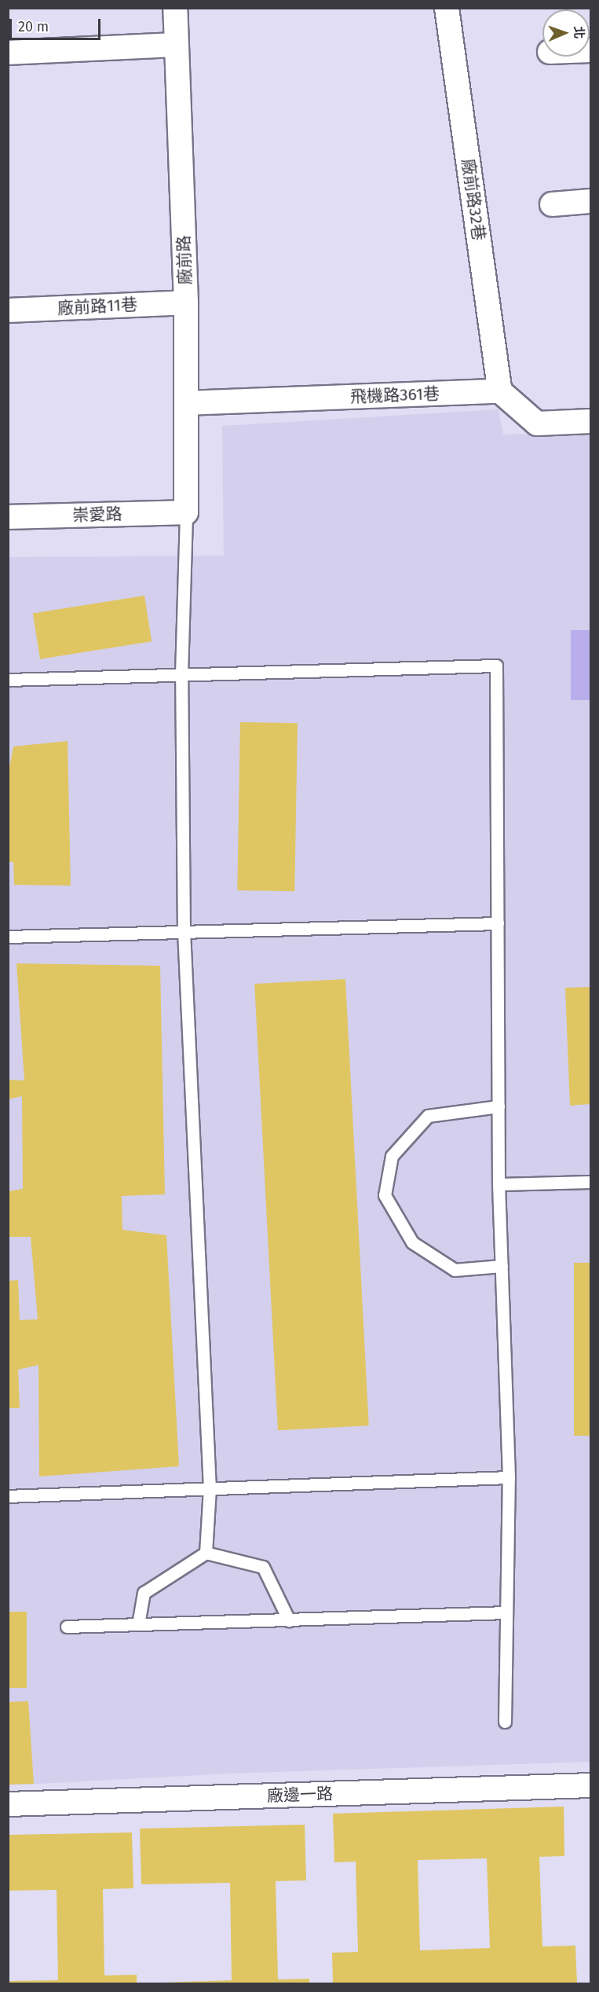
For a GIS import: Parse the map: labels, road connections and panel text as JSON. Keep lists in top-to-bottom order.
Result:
{
  "streets": {
    "street": [
      "廠前路32巷",
      "廠前路",
      "廠前路11巷",
      "飛機路361巷",
      "崇愛路",
      "廠邊一路"
    ]
  },
  "crossings": [
    ["廠前路32巷", "飛機路361巷"],
    ["廠前路", "廠前路11巷"],
    ["廠前路", "飛機路361巷"],
    ["廠前路", "崇愛路"]
  ],
  "scale_bar": "20 m",
  "north": "right"
}
